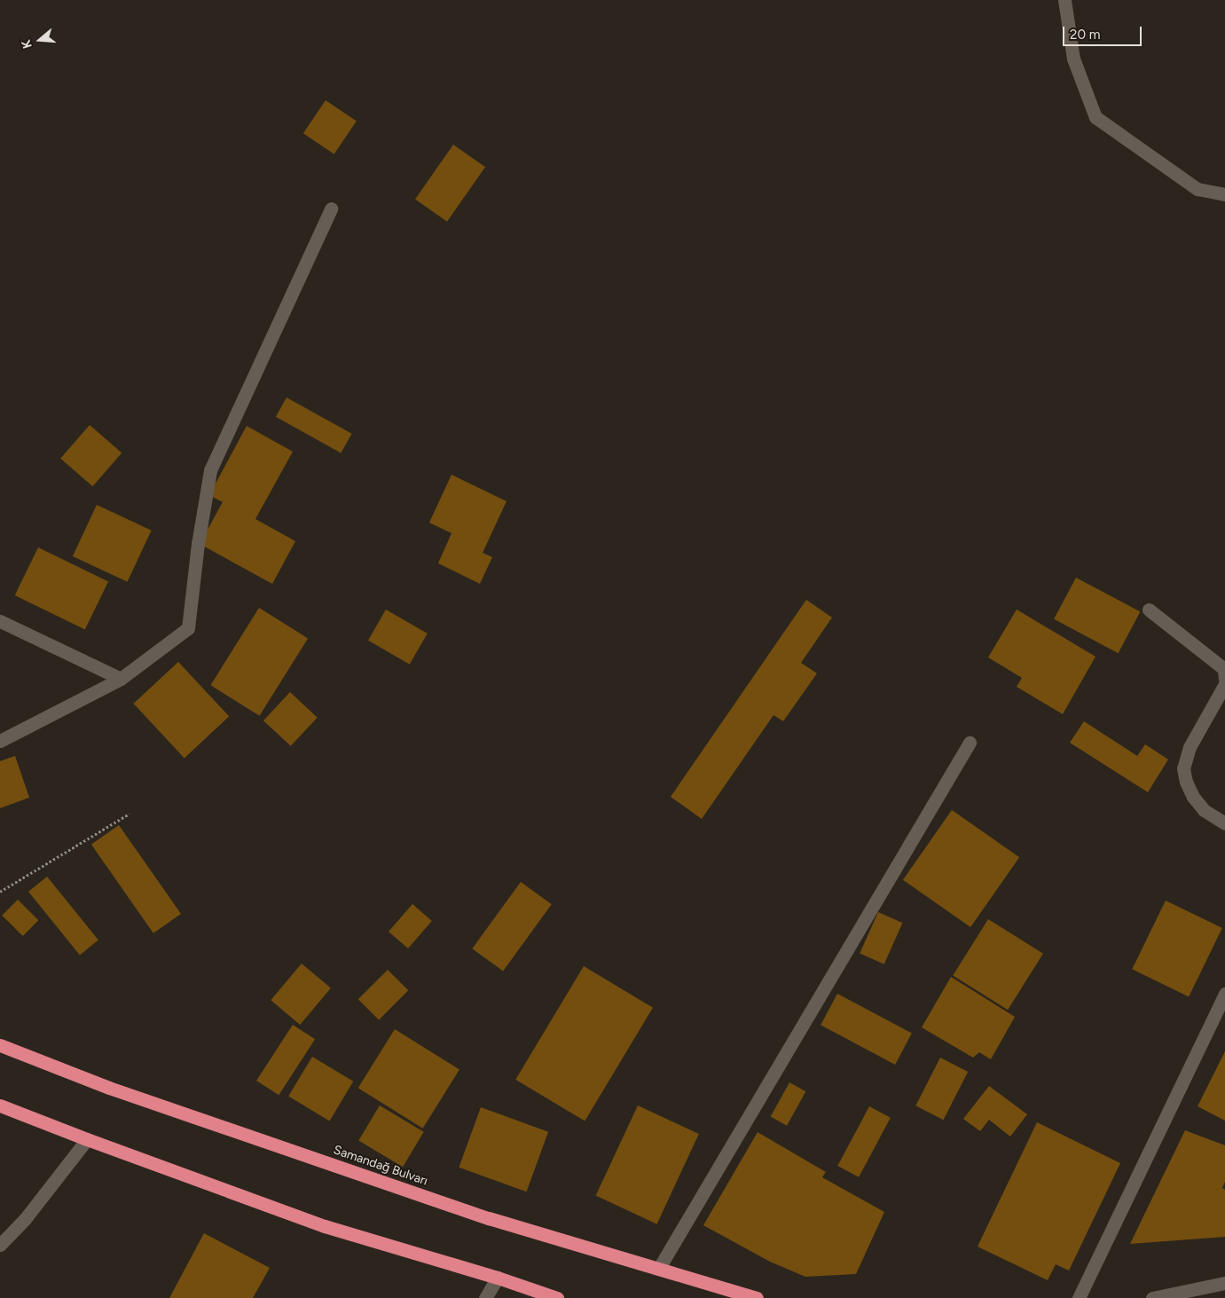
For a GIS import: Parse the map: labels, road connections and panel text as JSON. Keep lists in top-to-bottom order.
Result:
{
  "streets": {
    "highway": ["Samandağ Bulvarı"]
  },
  "scale_bar": "20 m",
  "north": "left"
}
